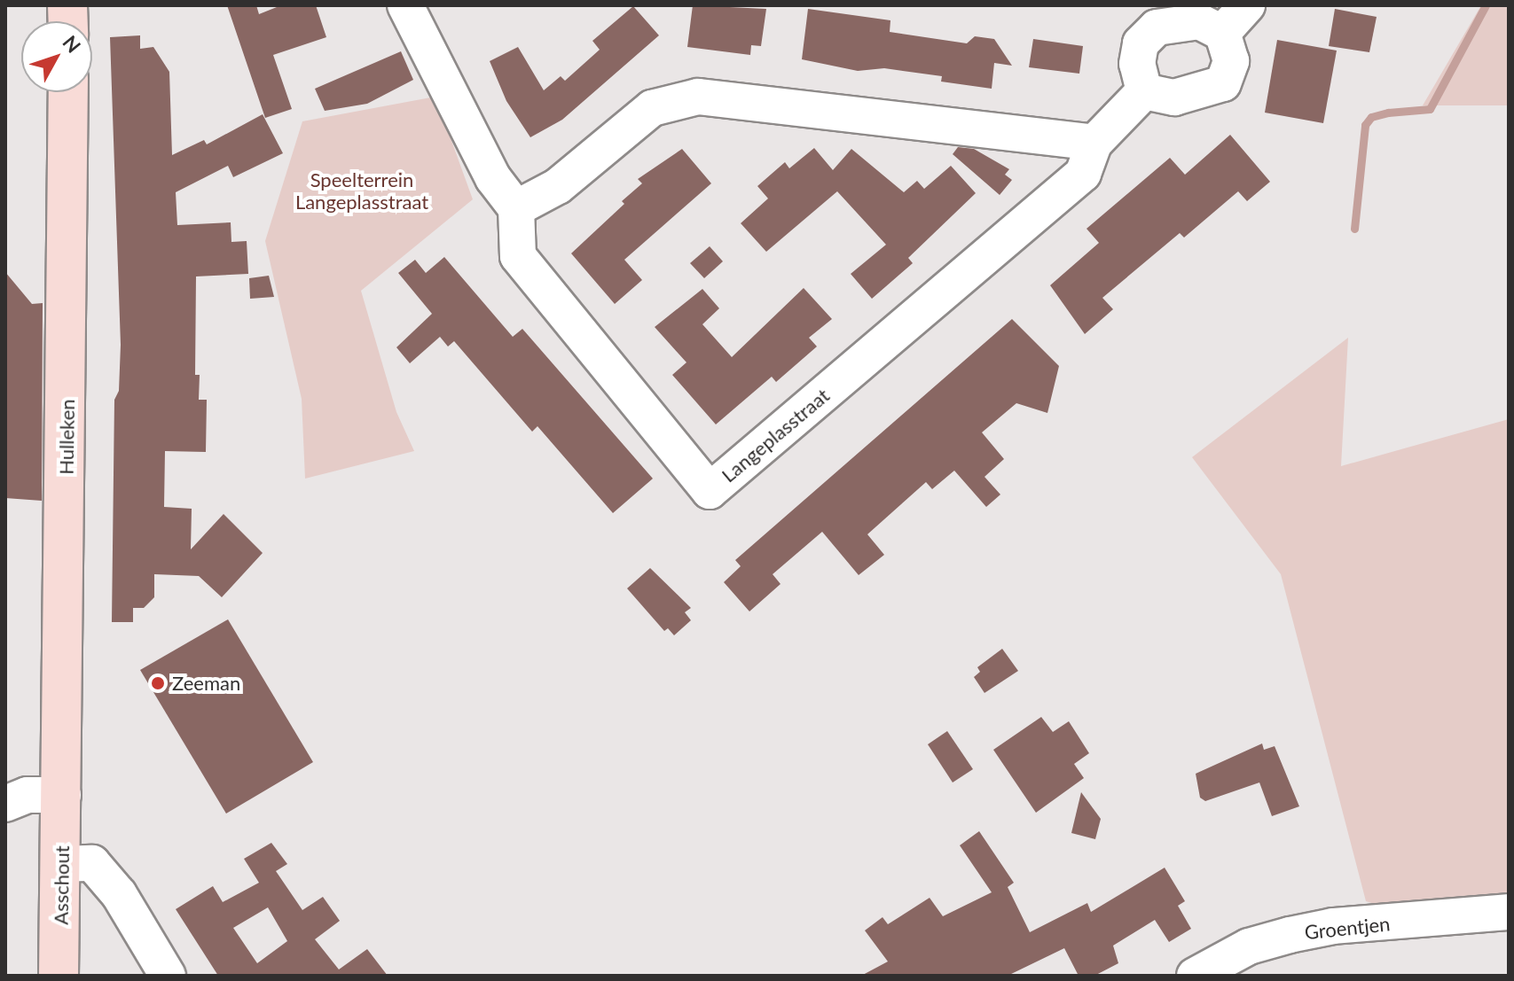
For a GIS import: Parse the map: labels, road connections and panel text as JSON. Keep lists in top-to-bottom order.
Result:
{
  "streets": {
    "main road": ["Hulleken", "Asschout"],
    "street": ["Langeplasstraat", "Groentjen"]
  },
  "crossings": [
    ["Hulleken", "Asschout"]
  ],
  "parks": ["Speelterrein Langeplasstraat"],
  "places": ["Zeeman"],
  "north": "top right"
}
